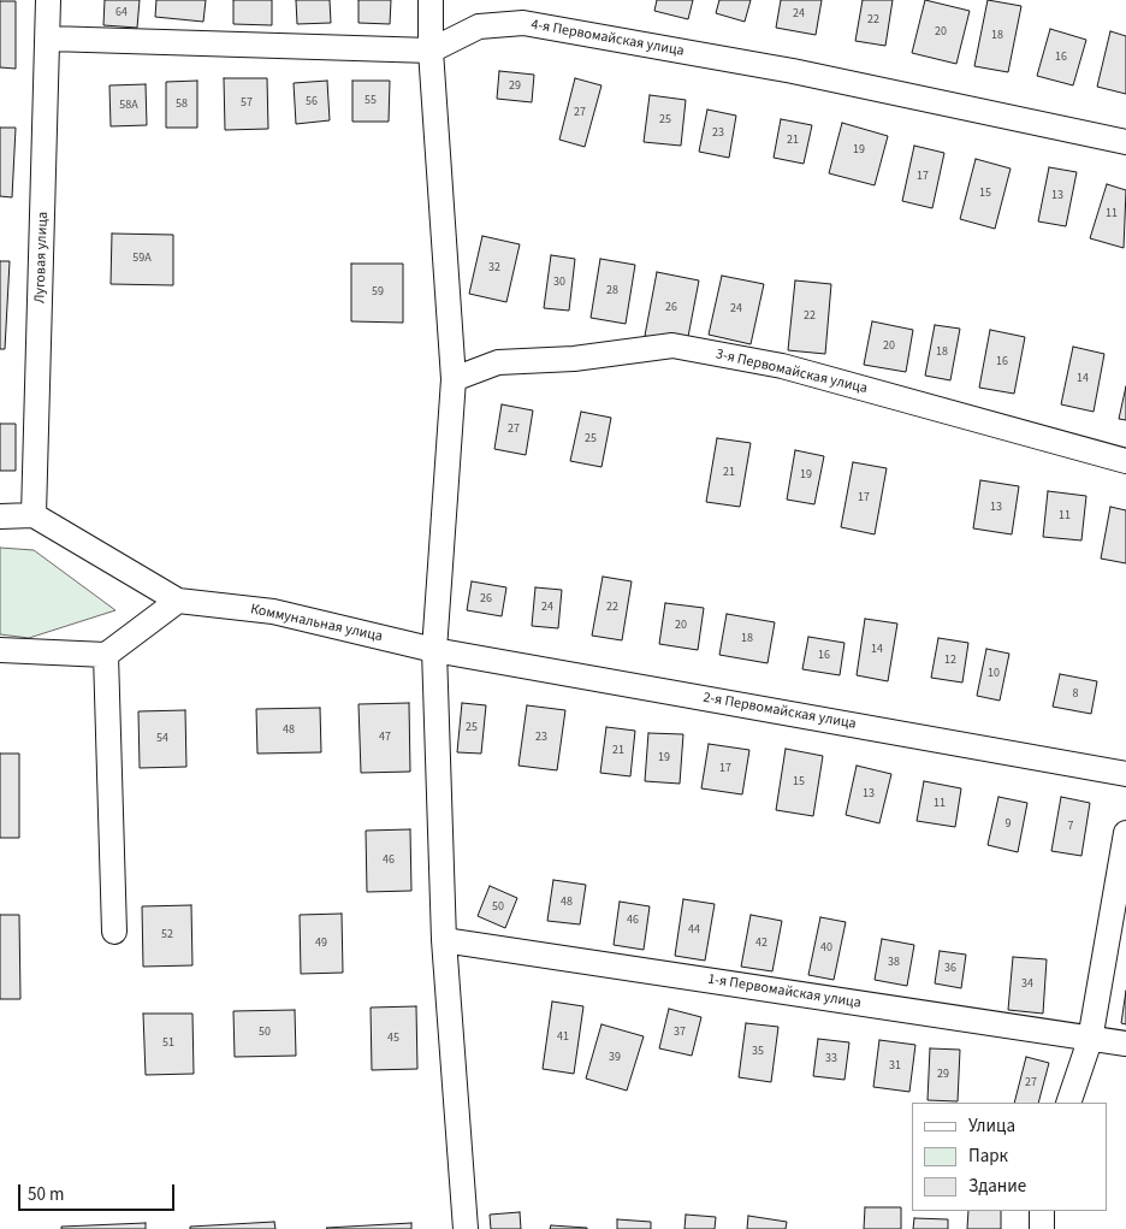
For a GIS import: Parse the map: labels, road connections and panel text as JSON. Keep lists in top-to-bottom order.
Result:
{
  "streets": {
    "street": [
      "4-я Первомайская улица",
      "Луговая улица",
      "3-я Первомайская улица",
      "Коммунальная улица",
      "2-я Первомайская улица",
      "1-я Первомайская улица"
    ]
  },
  "crossings": [
    ["4-я Первомайская улица", "Луговая улица"],
    ["Коммунальная улица", "2-я Первомайская улица"]
  ],
  "house_numbers": [
    "64",
    "24",
    "22",
    "20",
    "18",
    "16",
    "29",
    "55",
    "56",
    "57",
    "58",
    "58А",
    "27",
    "25",
    "23",
    "21",
    "19",
    "17",
    "15",
    "13",
    "11",
    "59А",
    "32",
    "30",
    "28",
    "59",
    "26",
    "24",
    "22",
    "20",
    "18",
    "16",
    "14",
    "27",
    "25",
    "21",
    "19",
    "17",
    "13",
    "11",
    "26",
    "24",
    "22",
    "20",
    "18",
    "14",
    "16",
    "12",
    "10",
    "8",
    "25",
    "48",
    "47",
    "23",
    "54",
    "21",
    "19",
    "17",
    "15",
    "13",
    "11",
    "9",
    "7",
    "46",
    "48",
    "50",
    "46",
    "44",
    "52",
    "49",
    "42",
    "40",
    "38",
    "36",
    "34",
    "50",
    "37",
    "41",
    "45",
    "51",
    "35",
    "39",
    "33",
    "31",
    "29",
    "27"
  ],
  "legend": ["Улица", "Парк", "Здание"],
  "scale_bar": "50 m"
}
